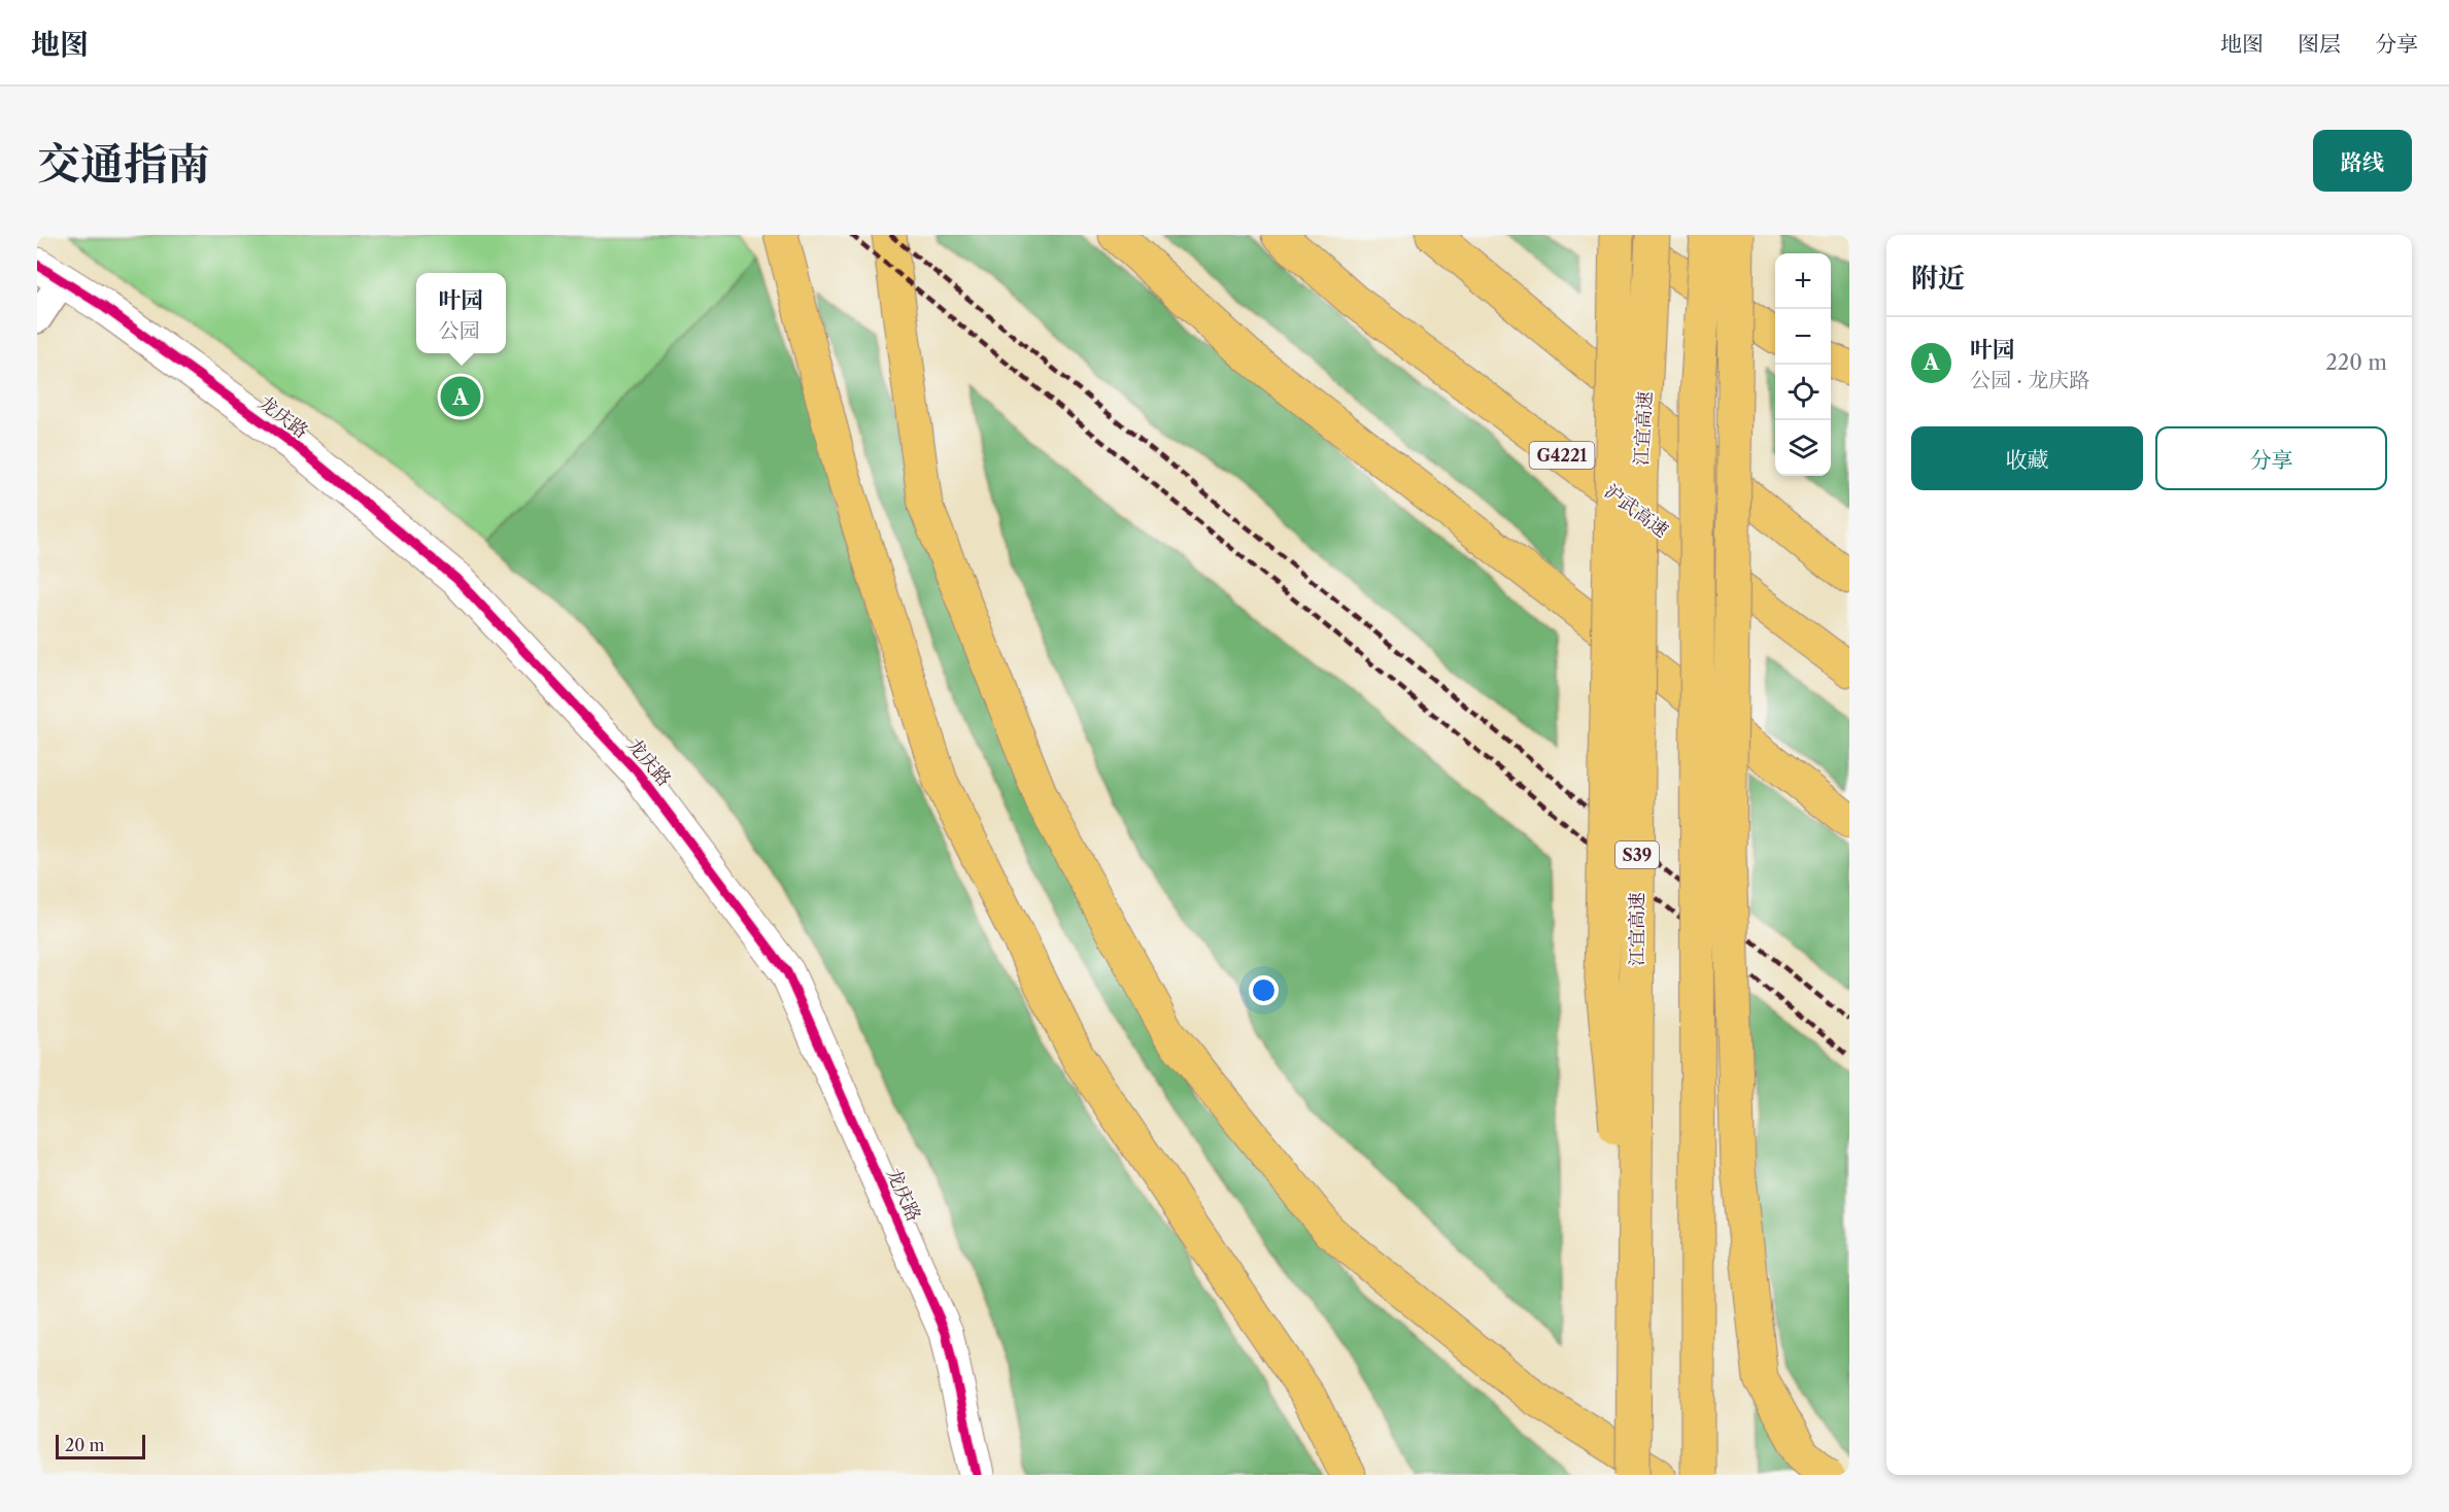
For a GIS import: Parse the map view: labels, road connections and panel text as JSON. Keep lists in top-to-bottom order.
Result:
{
  "streets": {
    "highway": [
      "江宜高速",
      "G4221",
      "沪武高速",
      "S39"
    ],
    "street": ["龙庆路"]
  },
  "scale_bar": "20 m",
  "page": {
    "header": "地图",
    "nav": ["地图", "图层", "分享"],
    "title": "交通指南",
    "buttons": [
      "路线",
      ["收藏", "分享"]
    ],
    "heading": "附近",
    "map_buttons": ["+", "−"],
    "popup": ["叶园", "公园"],
    "list": [
      {
        "mark": "A",
        "name": "叶园",
        "note": "公园 · 龙庆路",
        "value": "220 m"
      }
    ],
    "pins": "A",
    "scale": "20 m"
  }
}
